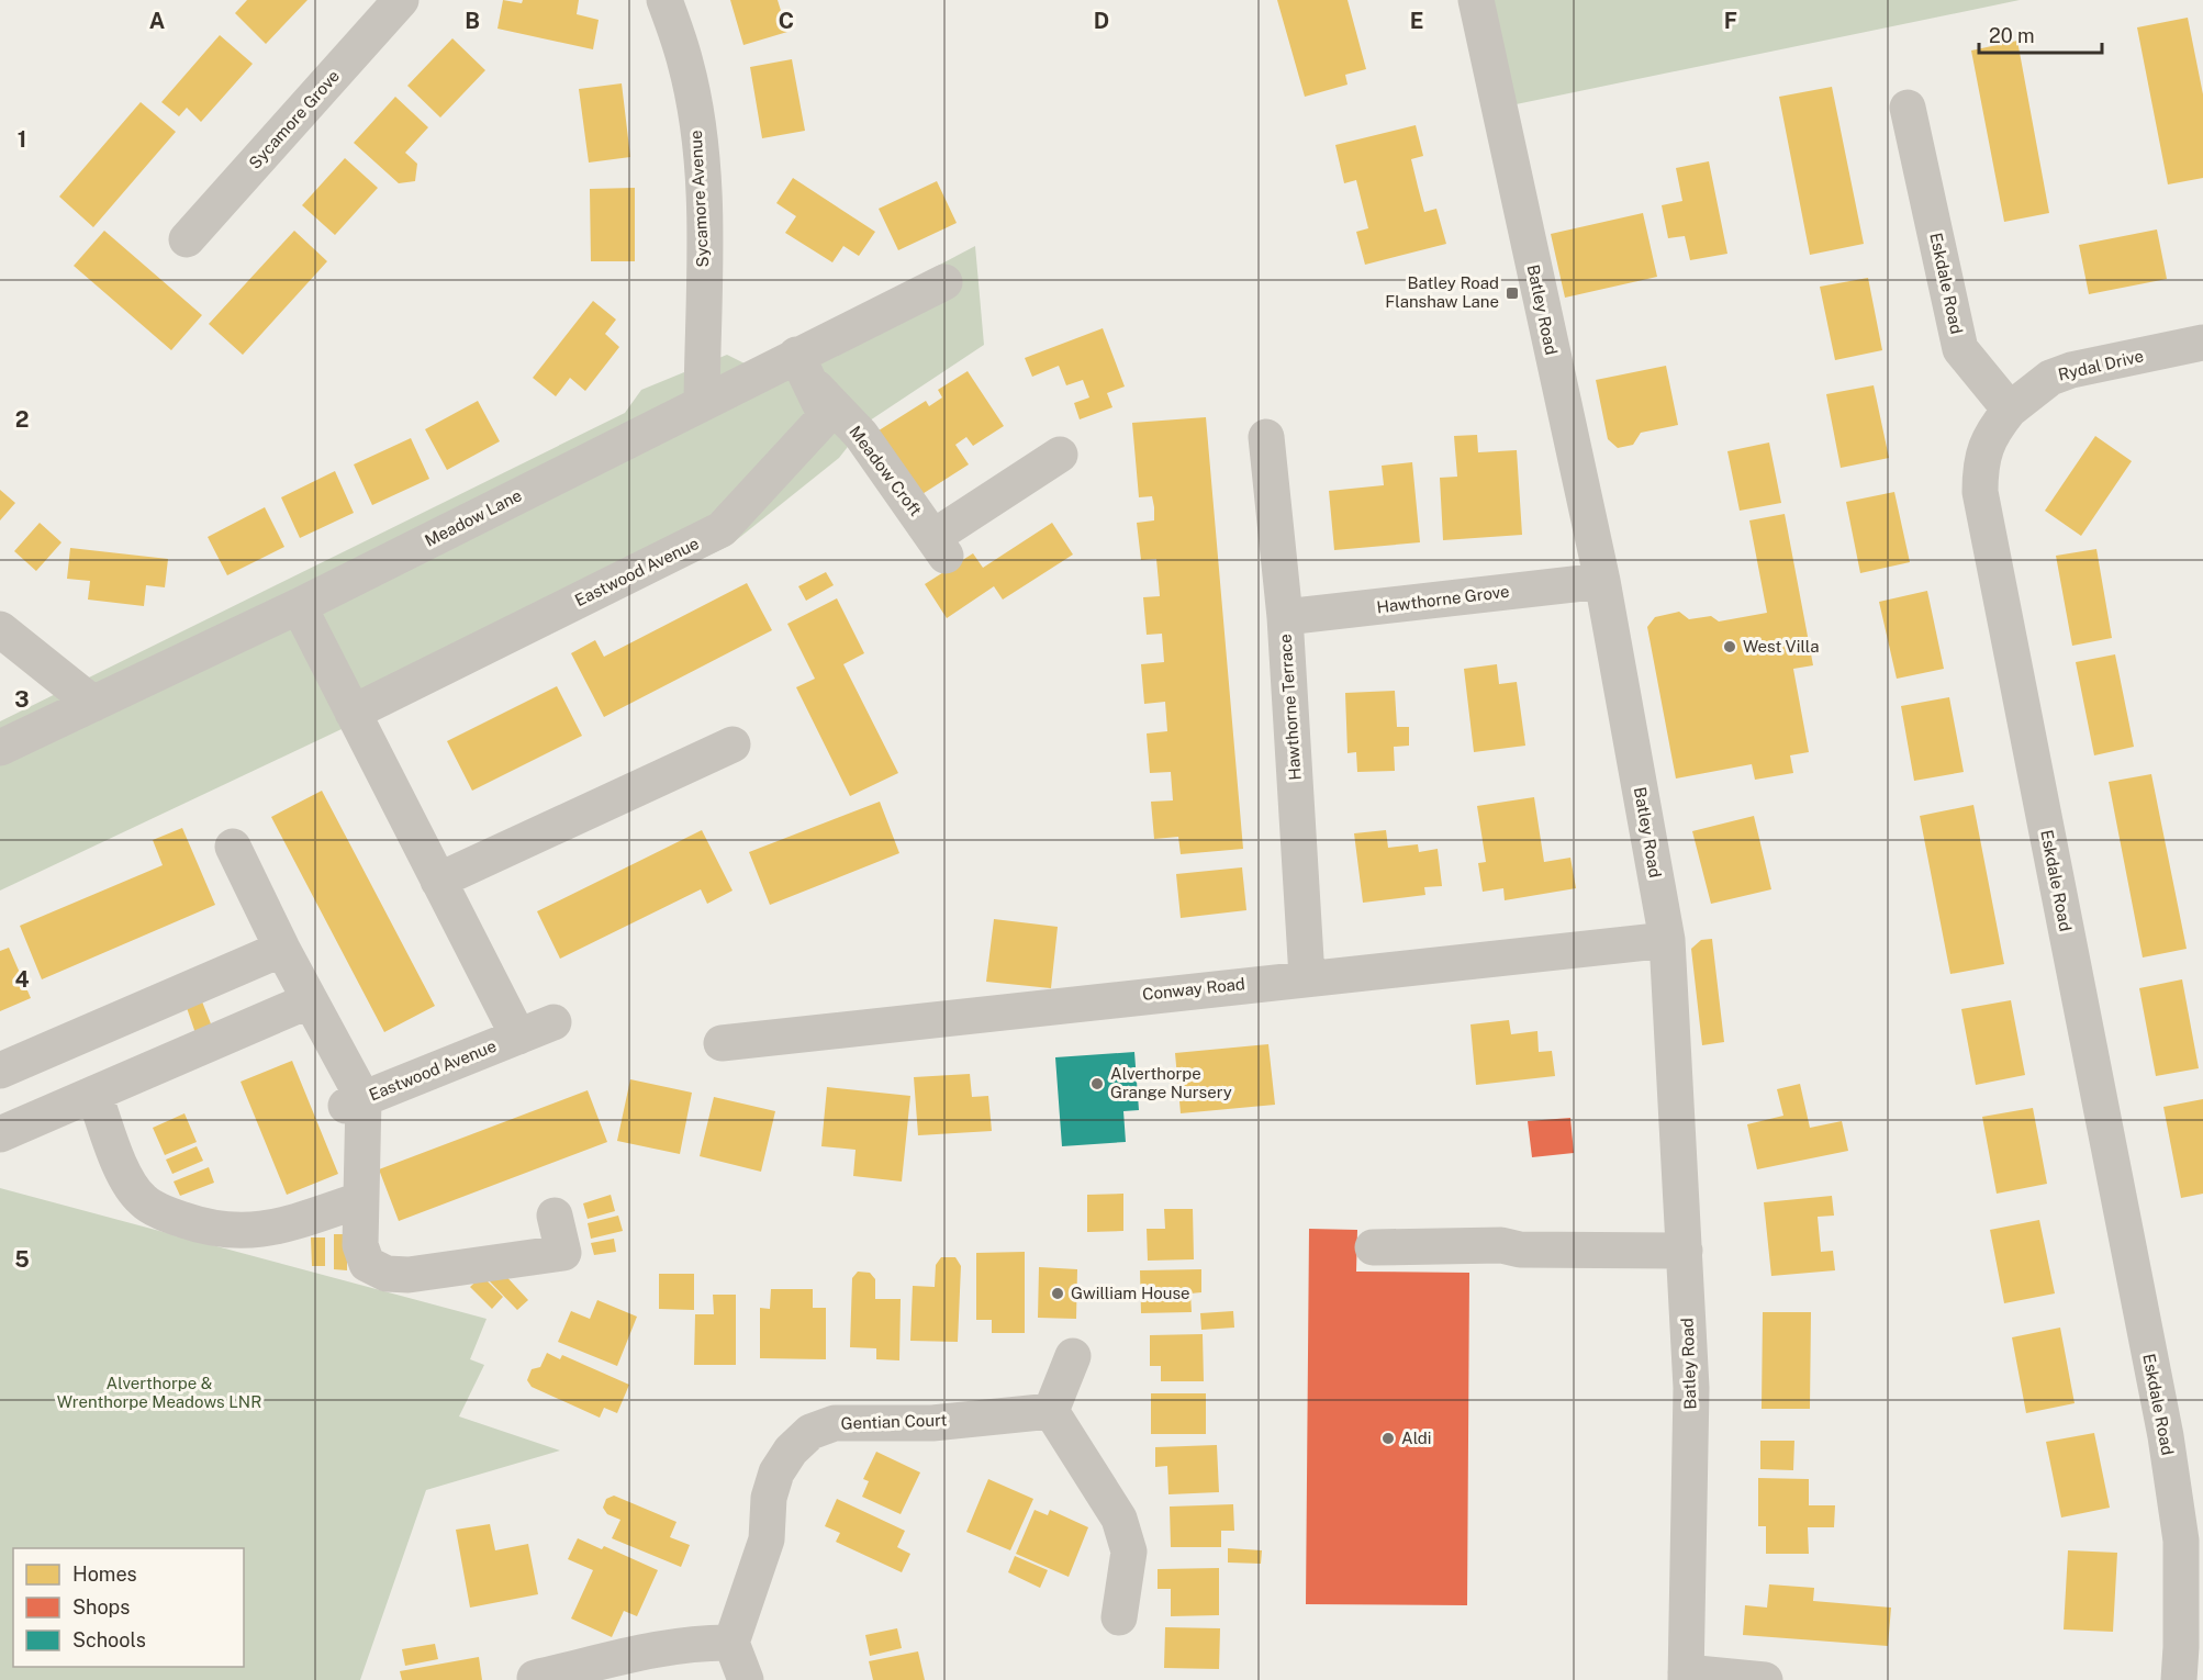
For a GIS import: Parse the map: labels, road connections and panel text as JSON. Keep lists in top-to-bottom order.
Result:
{
  "streets": {
    "street": [
      "Sycamore Grove",
      "Sycamore Avenue",
      "Eskdale Road",
      "Batley Road",
      "Rydal Drive",
      "Meadow Croft",
      "Meadow Lane",
      "Eastwood Avenue",
      "Hawthorne Grove",
      "Hawthorne Terrace",
      "Conway Road",
      "Gentian Court"
    ]
  },
  "crossings": [
    ["Sycamore Avenue", "Meadow Lane"],
    ["Eskdale Road", "Rydal Drive"],
    ["Batley Road", "Hawthorne Grove"],
    ["Batley Road", "Conway Road"],
    ["Meadow Croft", "Meadow Lane"],
    ["Meadow Croft", "Eastwood Avenue"],
    ["Meadow Lane", "Eastwood Avenue"],
    ["Hawthorne Grove", "Hawthorne Terrace"],
    ["Hawthorne Terrace", "Conway Road"]
  ],
  "parks": ["Alverthorpe & Wrenthorpe Meadows LNR"],
  "places": {
    "transit": ["Batley Road Flanshaw Lane"],
    "other": [
      "West Villa",
      "Alverthorpe Grange Nursery",
      "Gwilliam House",
      "Aldi"
    ]
  },
  "legend": ["Homes", "Shops", "Schools"],
  "scale_bar": "20 m",
  "grid": {
    "columns": [
      "A",
      "B",
      "C",
      "D",
      "E",
      "F"
    ],
    "rows": [
      "1",
      "2",
      "3",
      "4",
      "5"
    ]
  }
}
